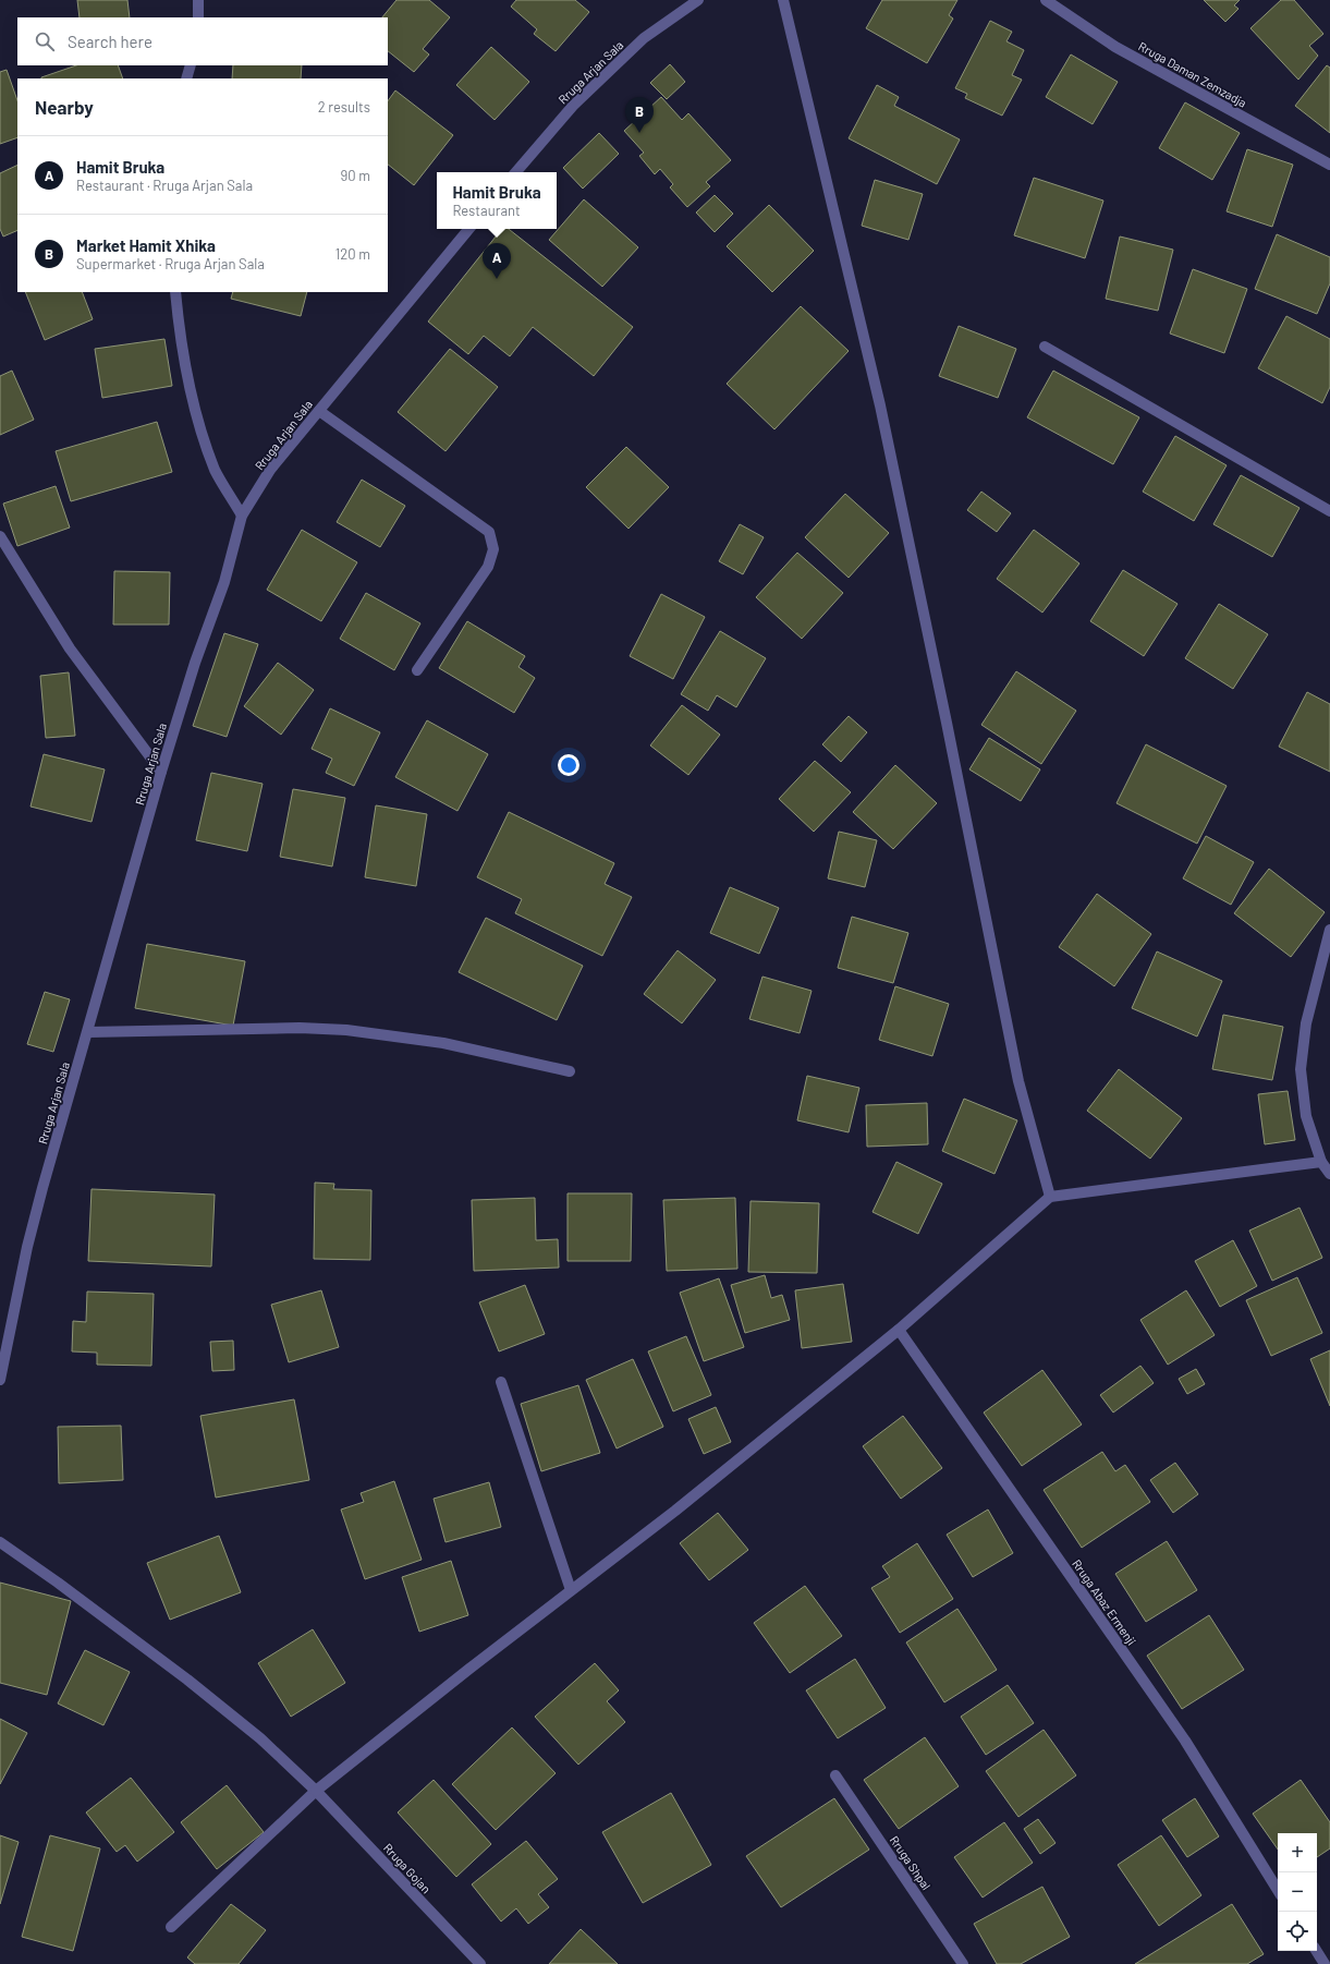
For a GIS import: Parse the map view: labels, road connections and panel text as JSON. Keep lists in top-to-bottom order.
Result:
{
  "streets": {
    "street": [
      "Rruga Arjan Sala",
      "Rruga Daman Zemzadja",
      "Rruga Abaz Ermenji",
      "Rruga Shpal",
      "Rruga Gojan"
    ]
  },
  "page": {
    "search": "Search here",
    "heading": ["Nearby", "2 results"],
    "pins": ["B", "A"],
    "list": [
      {
        "mark": "A",
        "name": "Hamit Bruka",
        "note": "Restaurant · Rruga Arjan Sala",
        "value": "90 m"
      },
      {
        "mark": "B",
        "name": "Market Hamit Xhika",
        "note": "Supermarket · Rruga Arjan Sala",
        "value": "120 m"
      }
    ],
    "popup": ["Hamit Bruka", "Restaurant"],
    "map_buttons": ["+", "−"]
  }
}
